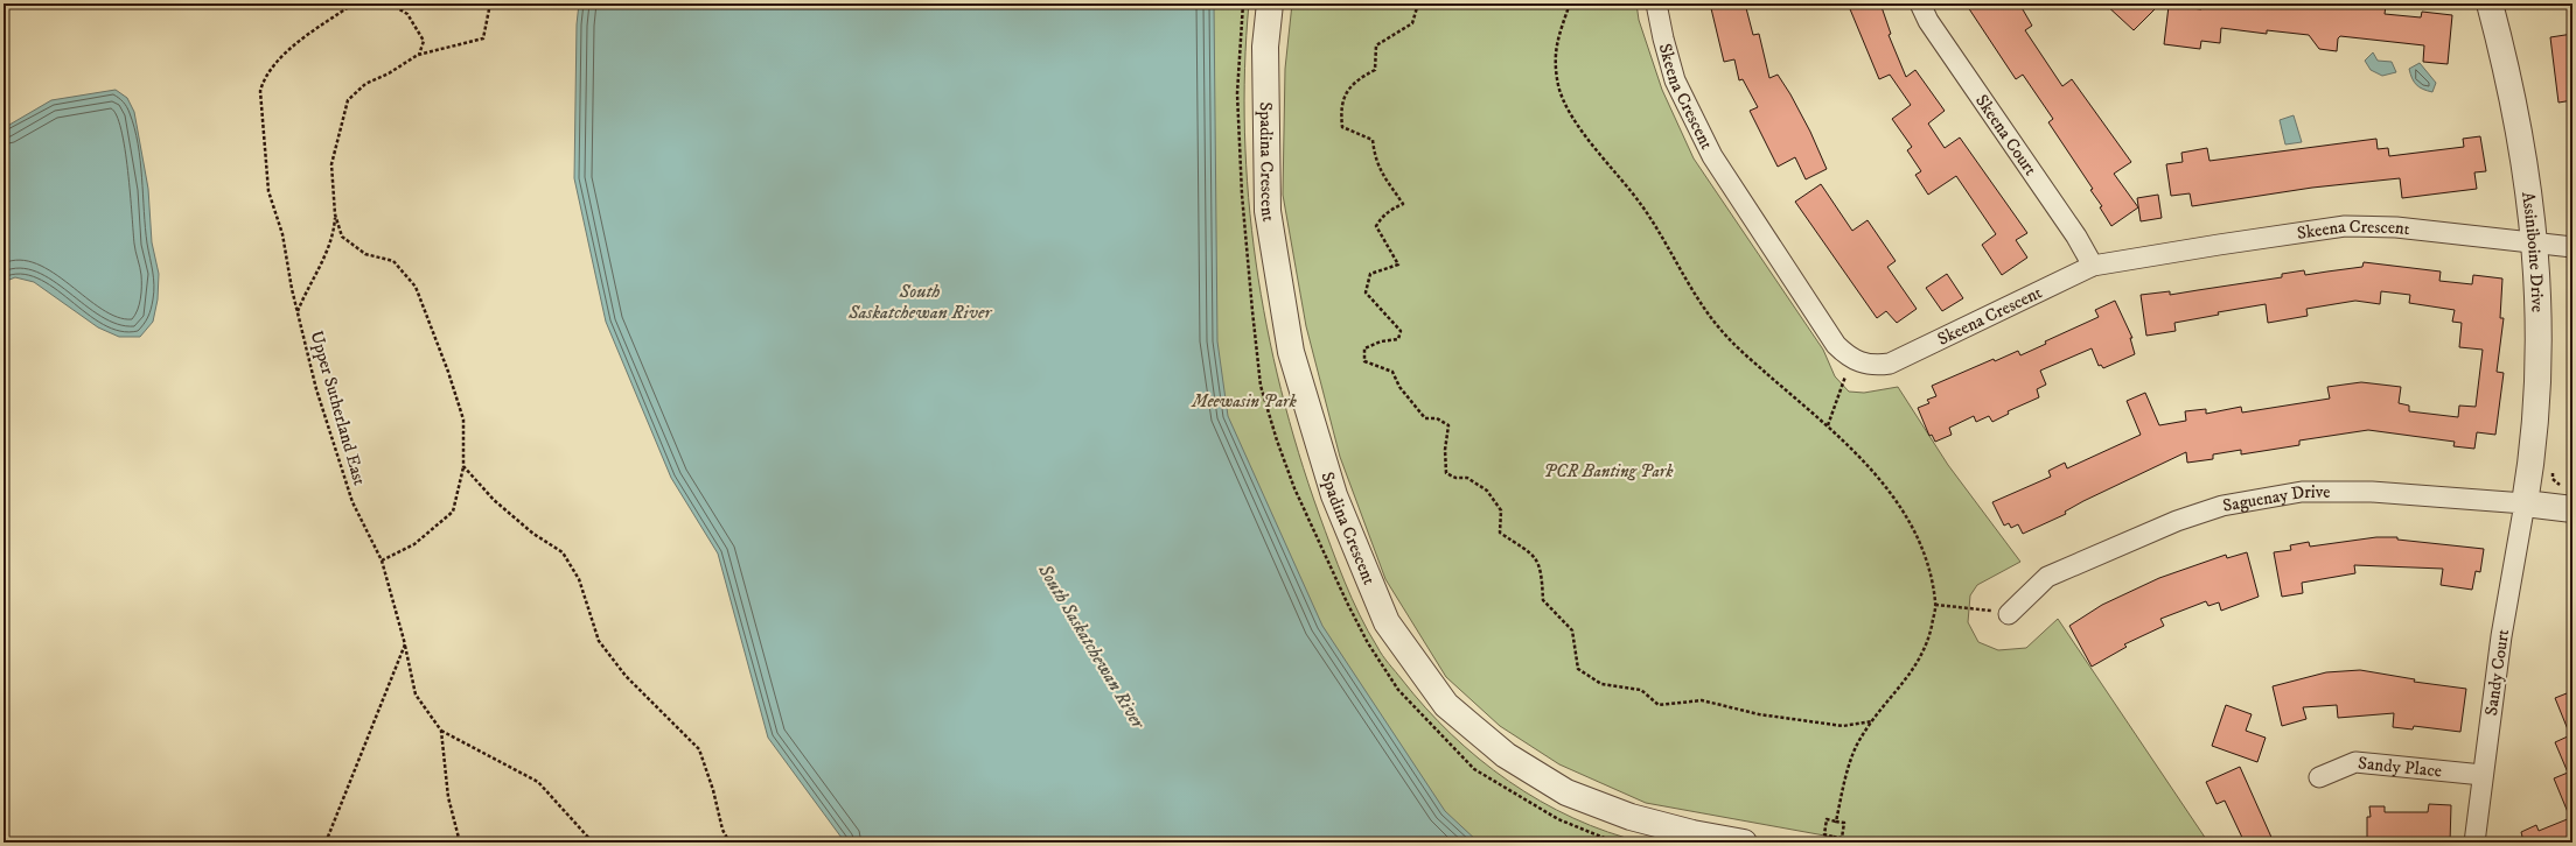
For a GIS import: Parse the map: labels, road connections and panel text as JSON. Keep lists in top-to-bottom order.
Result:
{
  "streets": {
    "street": [
      "Skeena Crescent",
      "Skeena Court",
      "Spadina Crescent",
      "Assiniboine Drive",
      "Saguenay Drive",
      "Sandy Court",
      "Sandy Place"
    ],
    "path": ["Upper Sutherland East"]
  },
  "crossings": [
    ["Skeena Crescent", "Skeena Court"],
    ["Skeena Crescent", "Assiniboine Drive"],
    ["Assiniboine Drive", "Saguenay Drive"],
    ["Assiniboine Drive", "Sandy Court"],
    ["Saguenay Drive", "Sandy Court"],
    ["Sandy Court", "Sandy Place"]
  ],
  "water": ["South Saskatchewan River"],
  "parks": ["Meewasin Park", "PCR Banting Park"]
}
